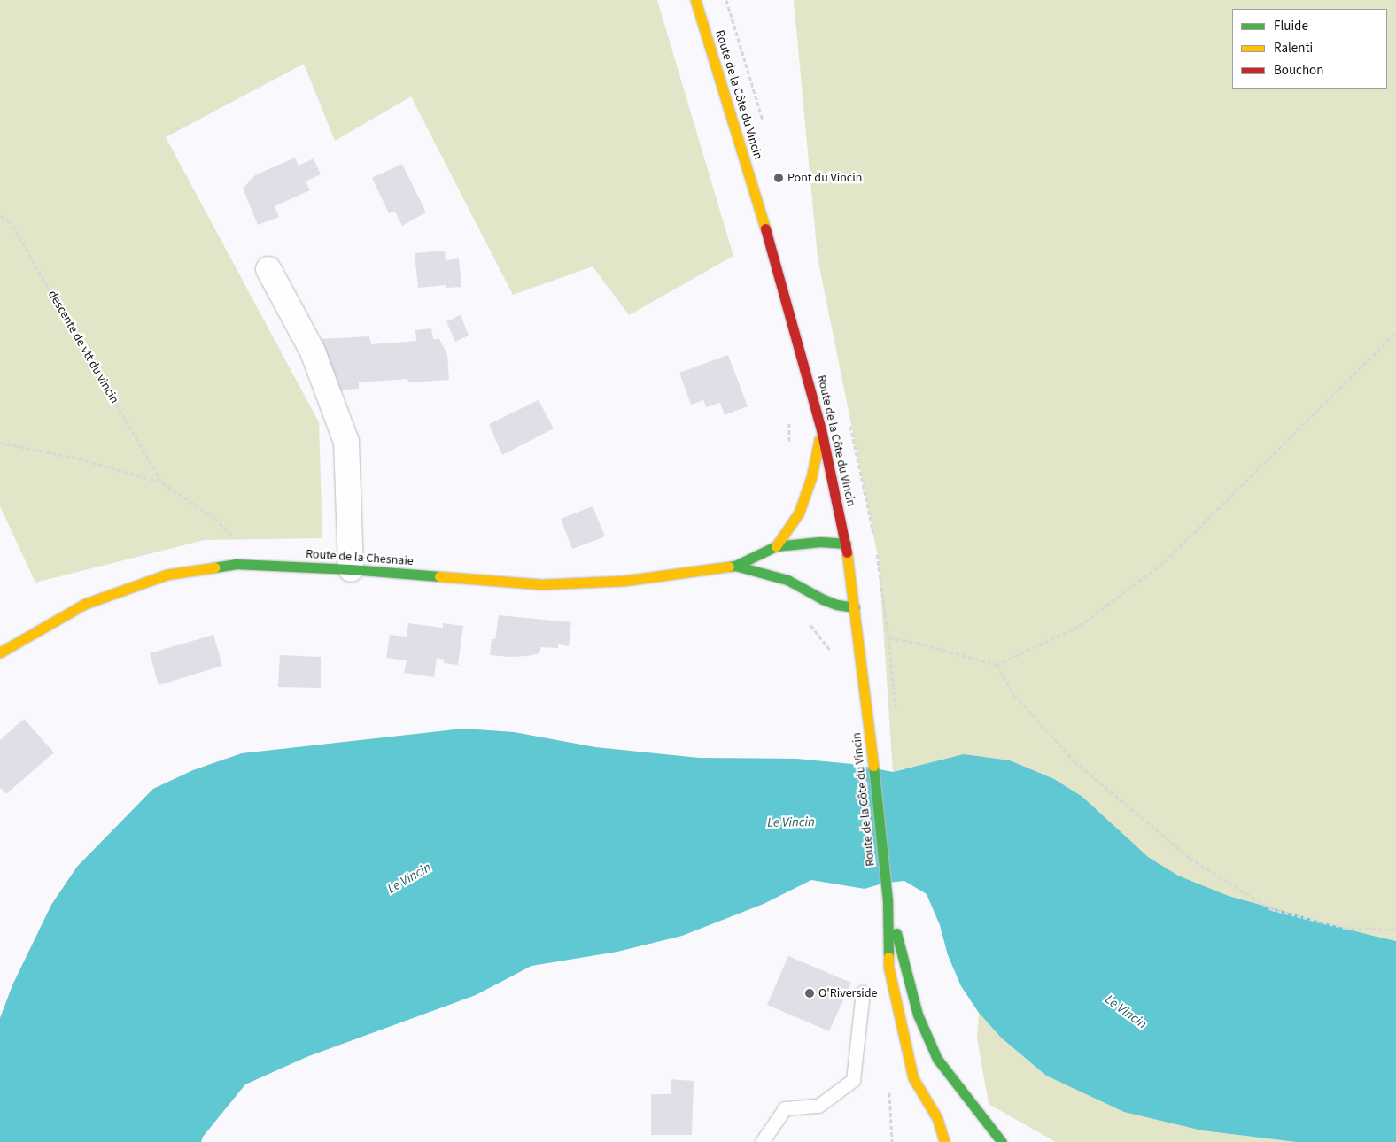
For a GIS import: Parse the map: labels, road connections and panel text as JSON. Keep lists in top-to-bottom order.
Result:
{
  "streets": {
    "main road": ["Route de la Côte du Vincin", "Route de la Chesnaie"],
    "path": ["descente de vtt du vincin"]
  },
  "crossings": [
    ["Route de la Côte du Vincin", "Route de la Chesnaie"]
  ],
  "water": ["Le Vincin"],
  "places": ["Pont du Vincin", "O'Riverside"],
  "legend": ["Fluide", "Ralenti", "Bouchon"]
}
